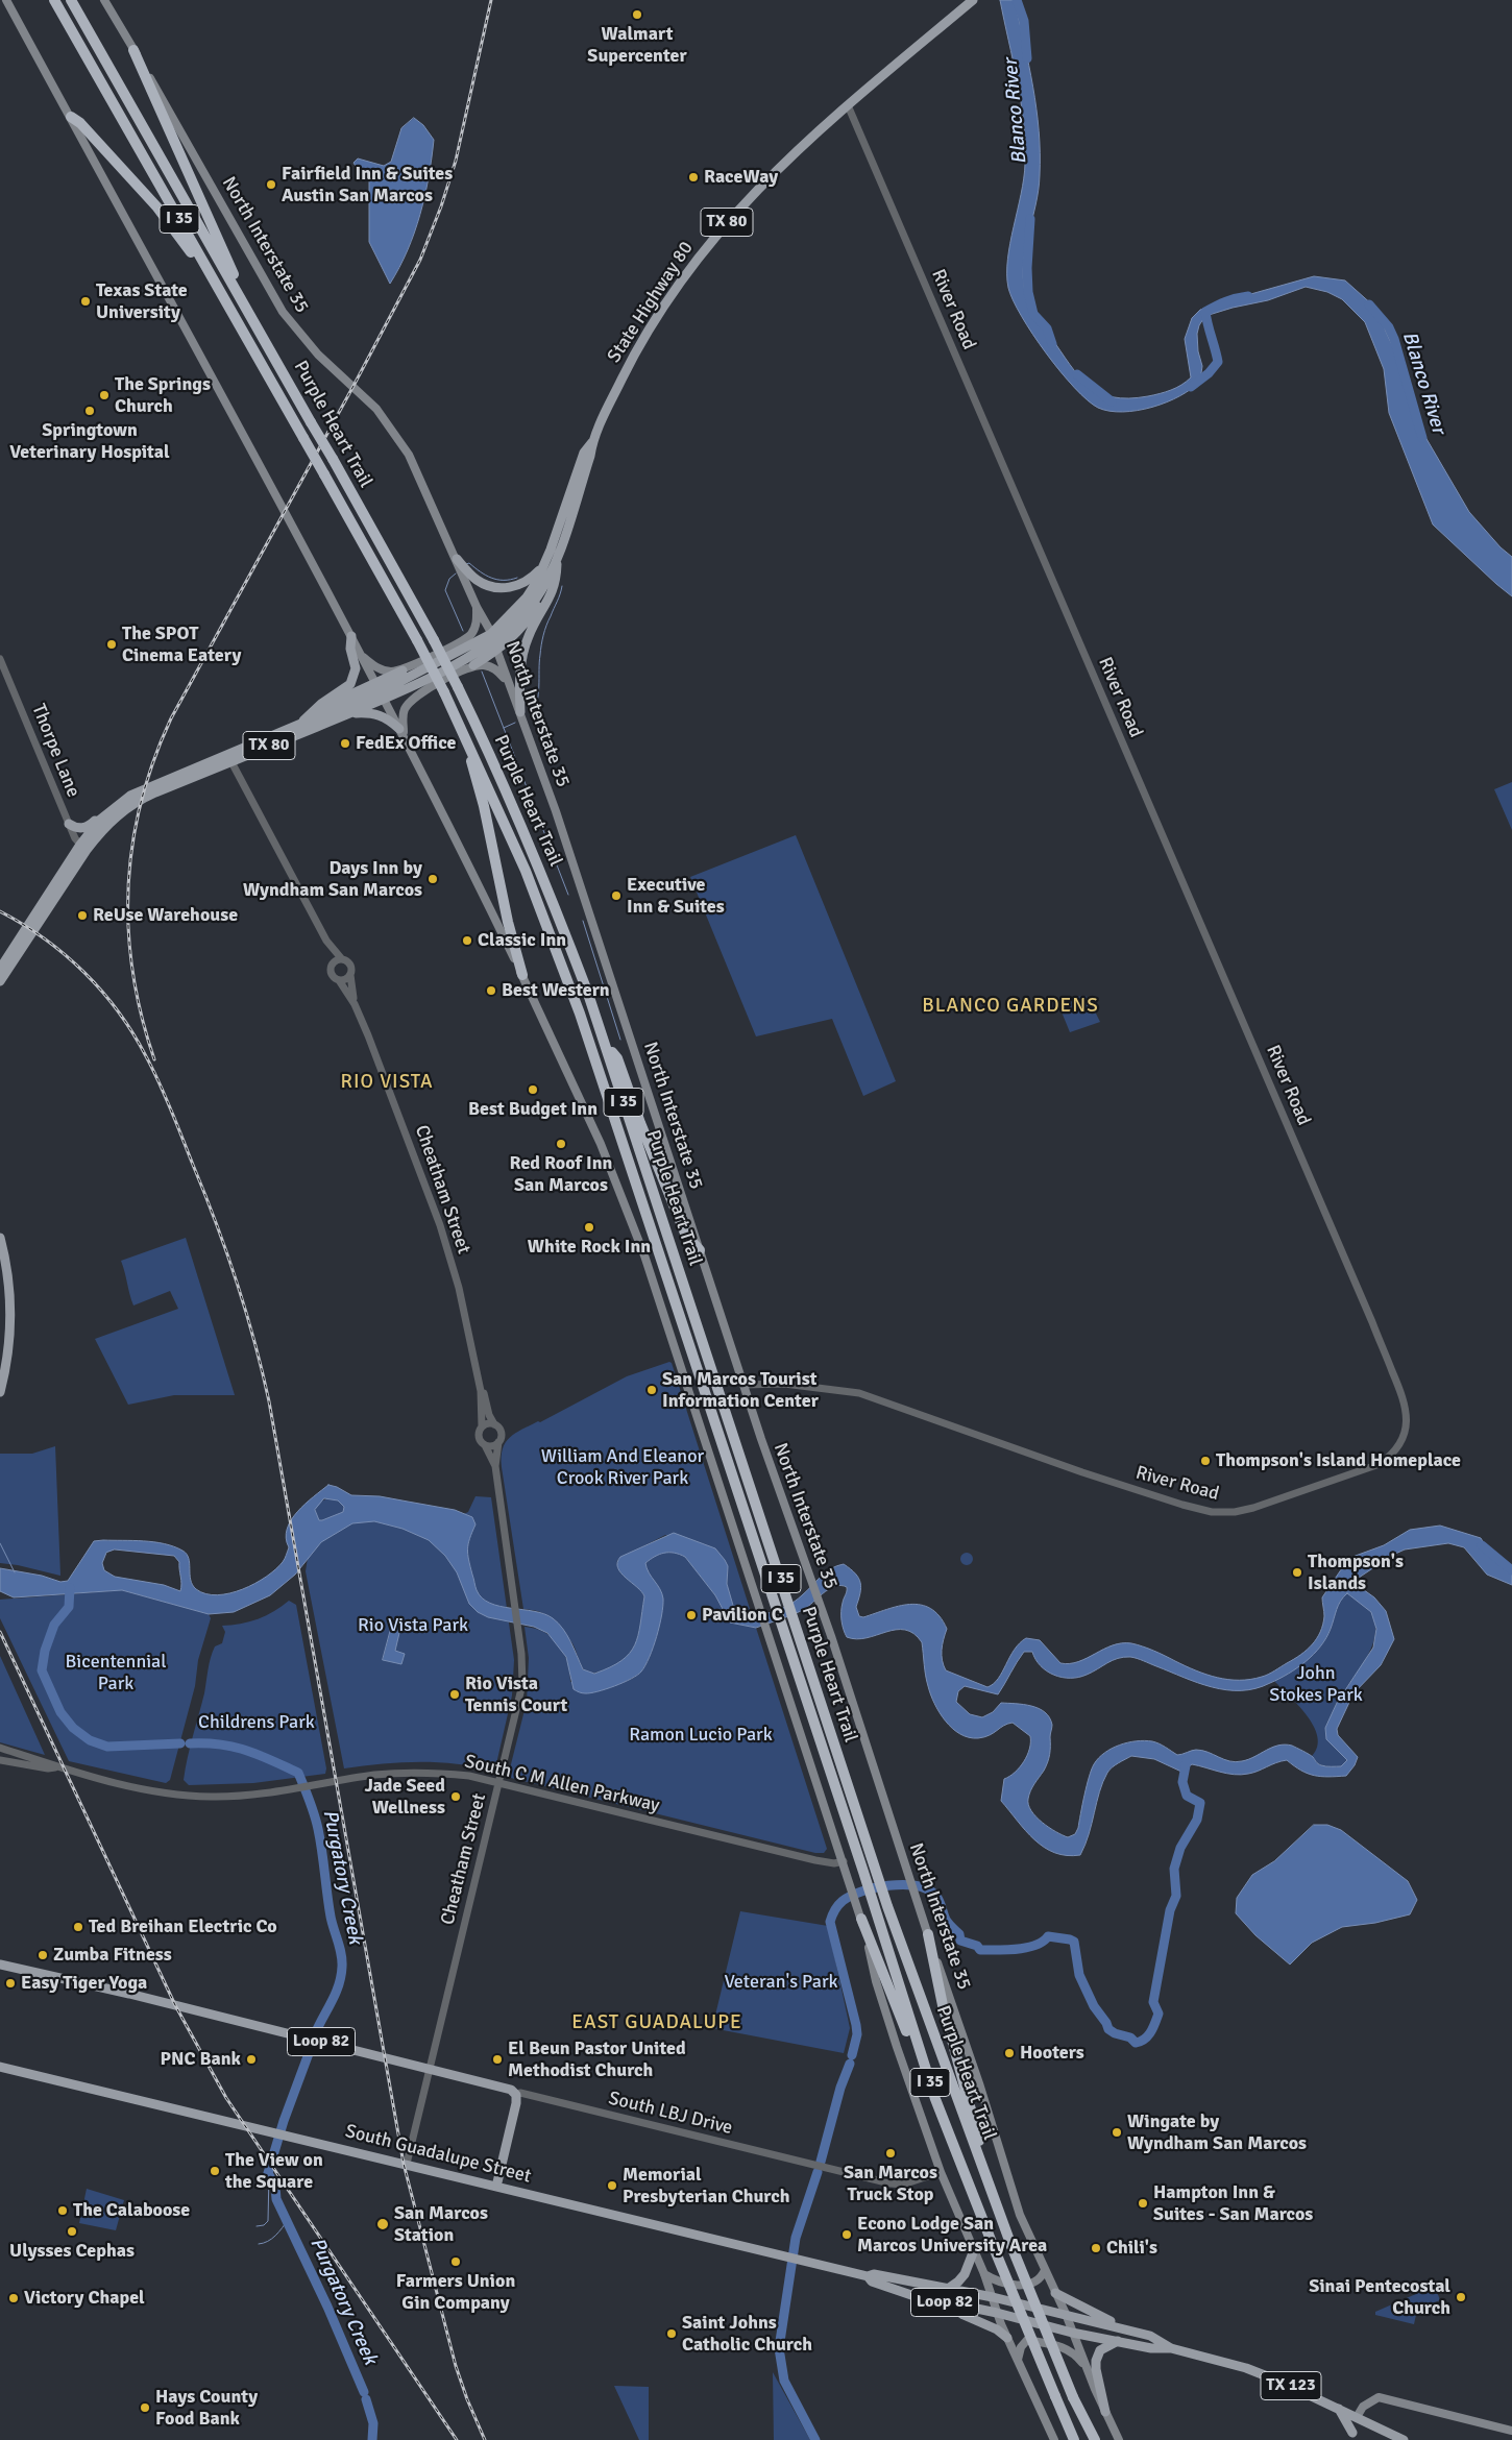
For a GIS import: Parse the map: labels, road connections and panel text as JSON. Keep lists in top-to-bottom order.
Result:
{
  "streets": {
    "highway": ["I 35", "Purple Heart Trail"],
    "main road": [
      "TX 80",
      "North Interstate 35",
      "State Highway 80",
      "Loop 82",
      "South LBJ Drive",
      "South Guadalupe Street",
      "TX 123"
    ],
    "street": [
      "River Road",
      "Thorpe Lane",
      "Cheatham Street",
      "South C M Allen Parkway"
    ]
  },
  "crossings": [
    ["TX 80", "State Highway 80"],
    ["TX 80", "Thorpe Lane"],
    ["North Interstate 35", "State Highway 80"],
    ["North Interstate 35", "River Road"],
    ["North Interstate 35", "South Guadalupe Street"],
    ["State Highway 80", "River Road"],
    ["Cheatham Street", "South C M Allen Parkway"],
    ["Cheatham Street", "South LBJ Drive"],
    ["Cheatham Street", "South Guadalupe Street"]
  ],
  "districts": ["BLANCO GARDENS", "RIO VISTA", "EAST GUADALUPE"],
  "water": ["Blanco River", "Purgatory Creek"],
  "parks": [
    "William And Eleanor Crook River Park",
    "Rio Vista Park",
    "Bicentennial Park",
    "John Stokes Park",
    "Childrens Park",
    "Ramon Lucio Park",
    "Veteran's Park"
  ],
  "places": [
    "Walmart Supercenter",
    "RaceWay",
    "Fairfield Inn & Suites Austin San Marcos",
    "Texas State University",
    "The Springs Church",
    "Springtown Veterinary Hospital",
    "The SPOT Cinema Eatery",
    "FedEx Office",
    "Days Inn by Wyndham San Marcos",
    "Executive Inn & Suites",
    "ReUse Warehouse",
    "Classic Inn",
    "Best Western",
    "Best Budget Inn",
    "Red Roof Inn San Marcos",
    "White Rock Inn",
    "San Marcos Tourist Information Center",
    "Thompson's Island Homeplace",
    "Thompson's Islands",
    "Pavilion C",
    "Rio Vista Tennis Court",
    "Jade Seed Wellness",
    "Ted Breihan Electric Co",
    "Zumba Fitness",
    "Easy Tiger Yoga",
    "Hooters",
    "PNC Bank",
    "El Beun Pastor United Methodist Church",
    "Wingate by Wyndham San Marcos",
    "San Marcos Truck Stop",
    "The View on the Square",
    "Memorial Presbyterian Church",
    "Hampton Inn & Suites - San Marcos",
    "The Calaboose",
    "San Marcos Station",
    "Ulysses Cephas",
    "Econo Lodge San Marcos University Area",
    "Chili's",
    "Farmers Union Gin Company",
    "Sinai Pentecostal Church",
    "Victory Chapel",
    "Saint Johns Catholic Church",
    "Hays County Food Bank"
  ]
}
